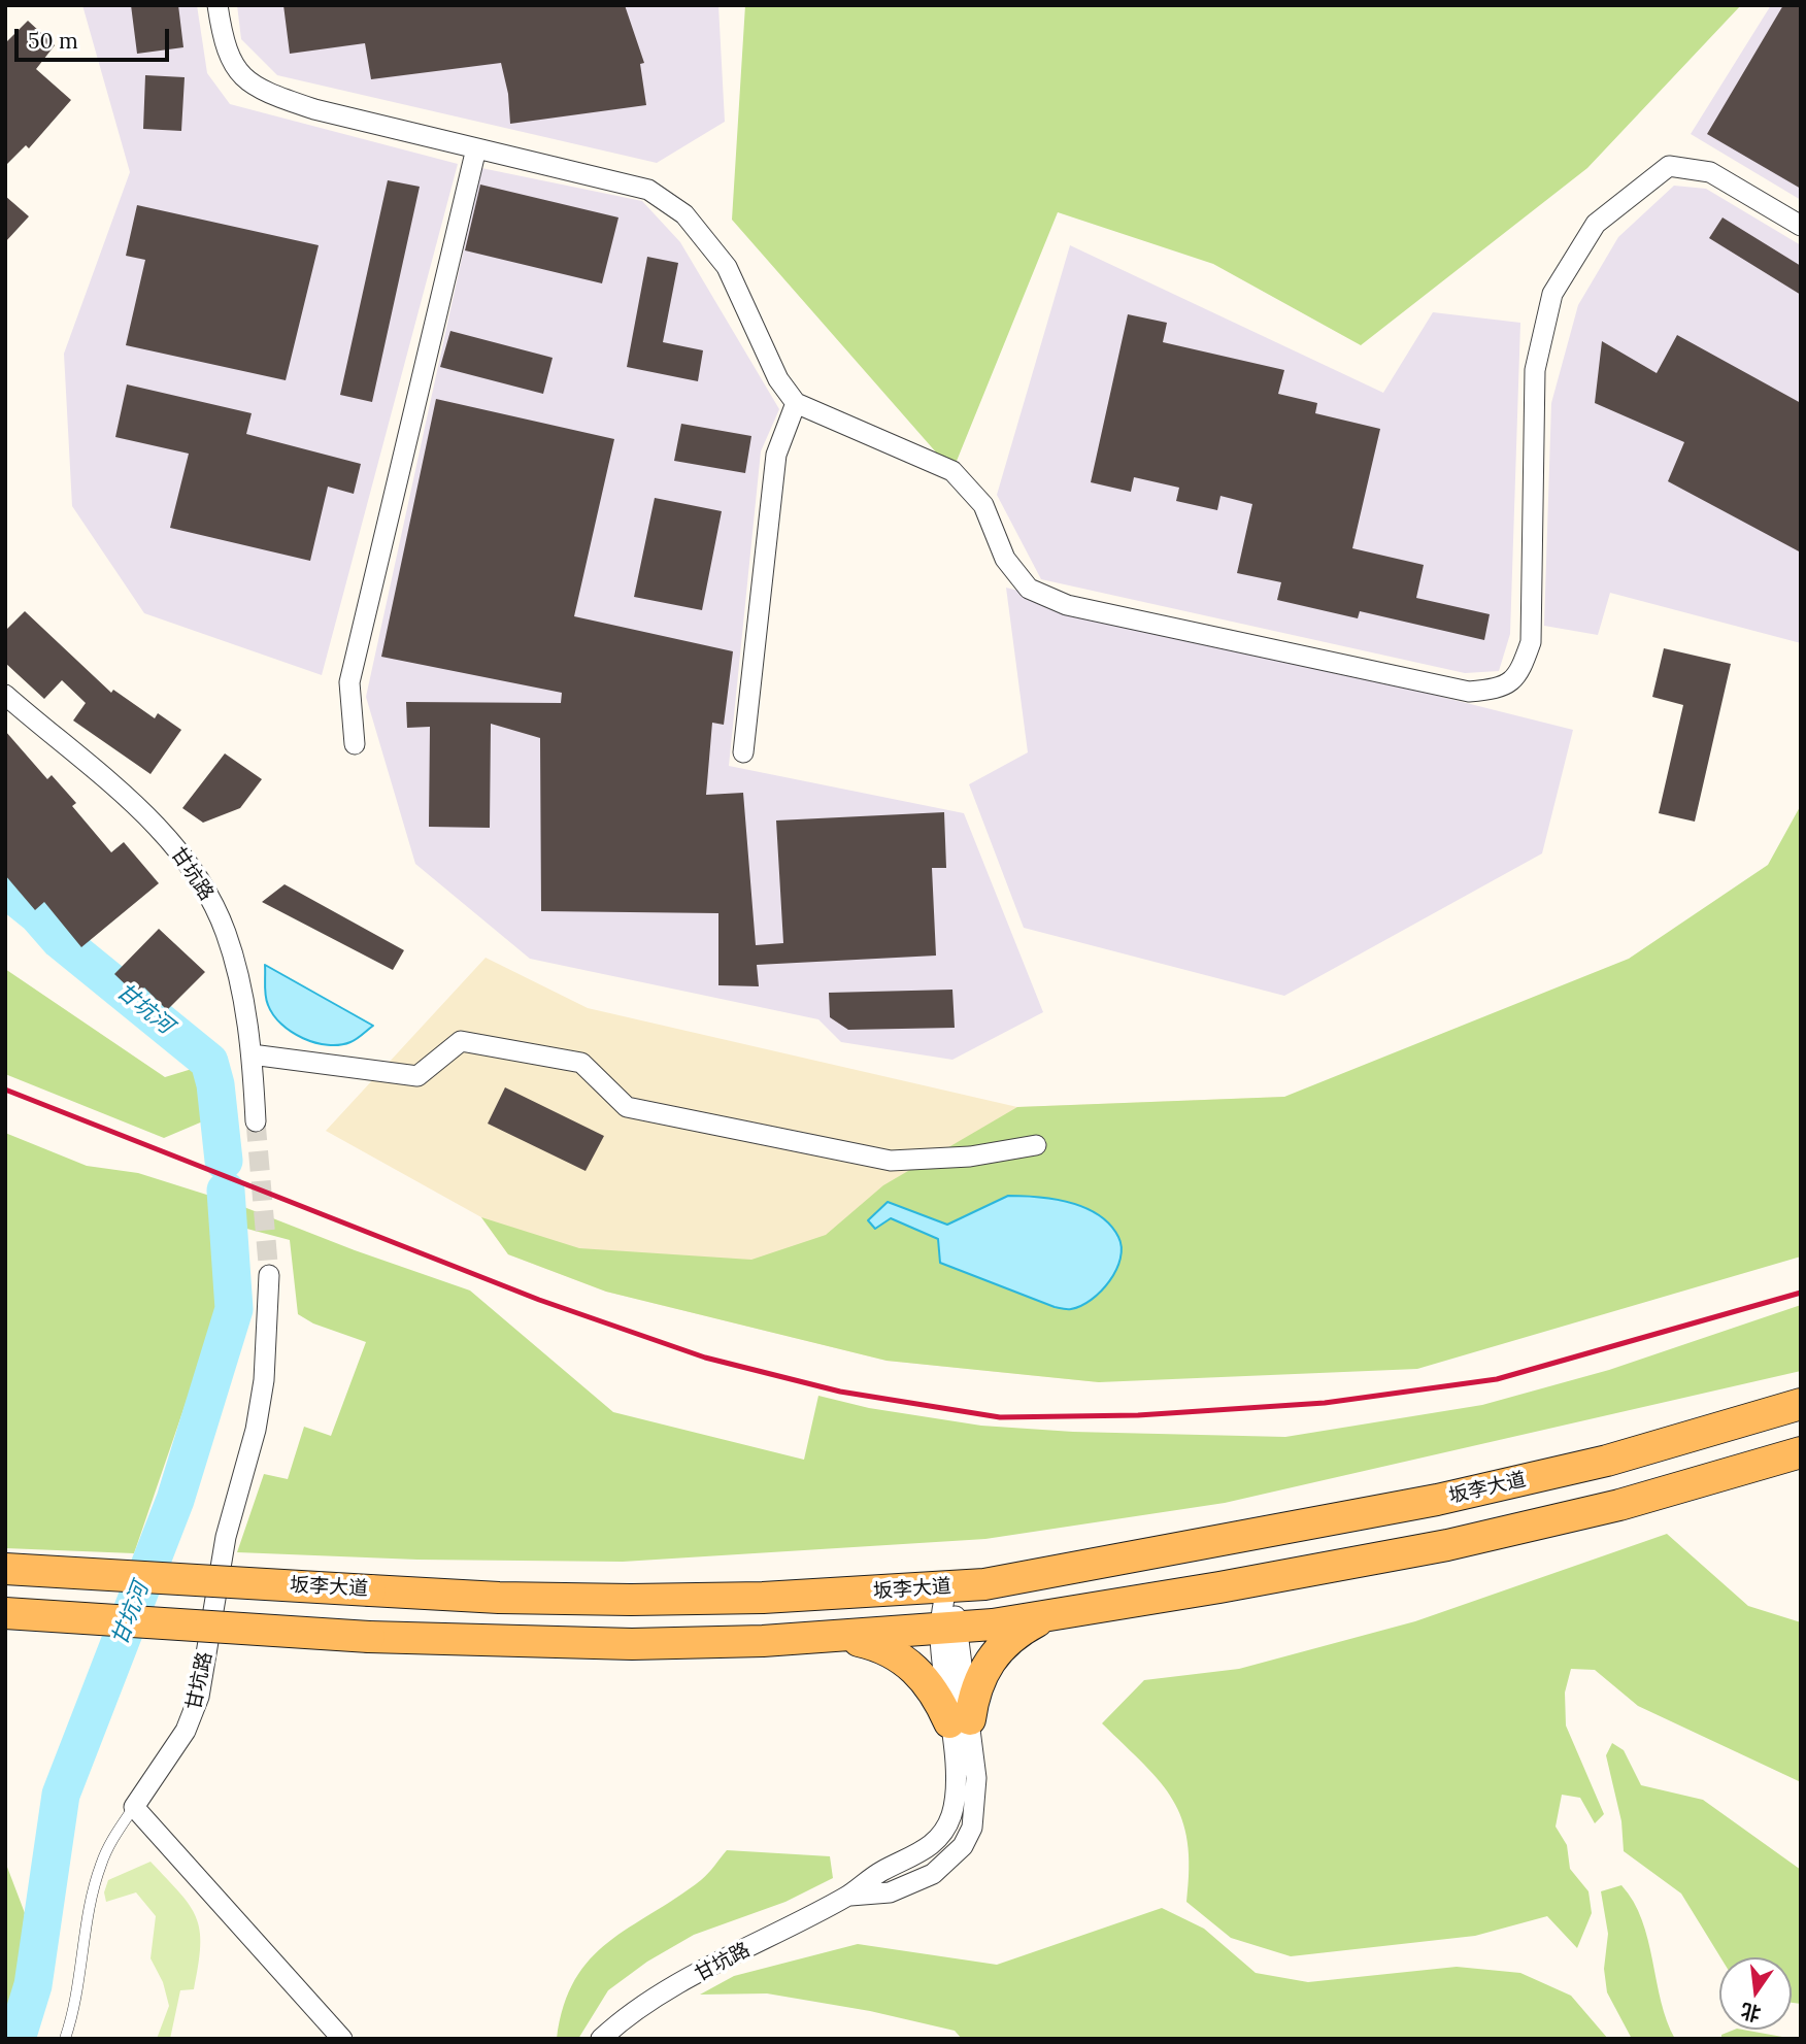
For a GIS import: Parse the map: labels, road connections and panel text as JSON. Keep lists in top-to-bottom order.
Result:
{
  "streets": {
    "main road": ["坂李大道"],
    "street": ["甘坑路"]
  },
  "crossings": [
    ["甘坑路", "坂李大道"]
  ],
  "water": ["甘坑河"],
  "scale_bar": "50 m",
  "north": "bottom"
}
